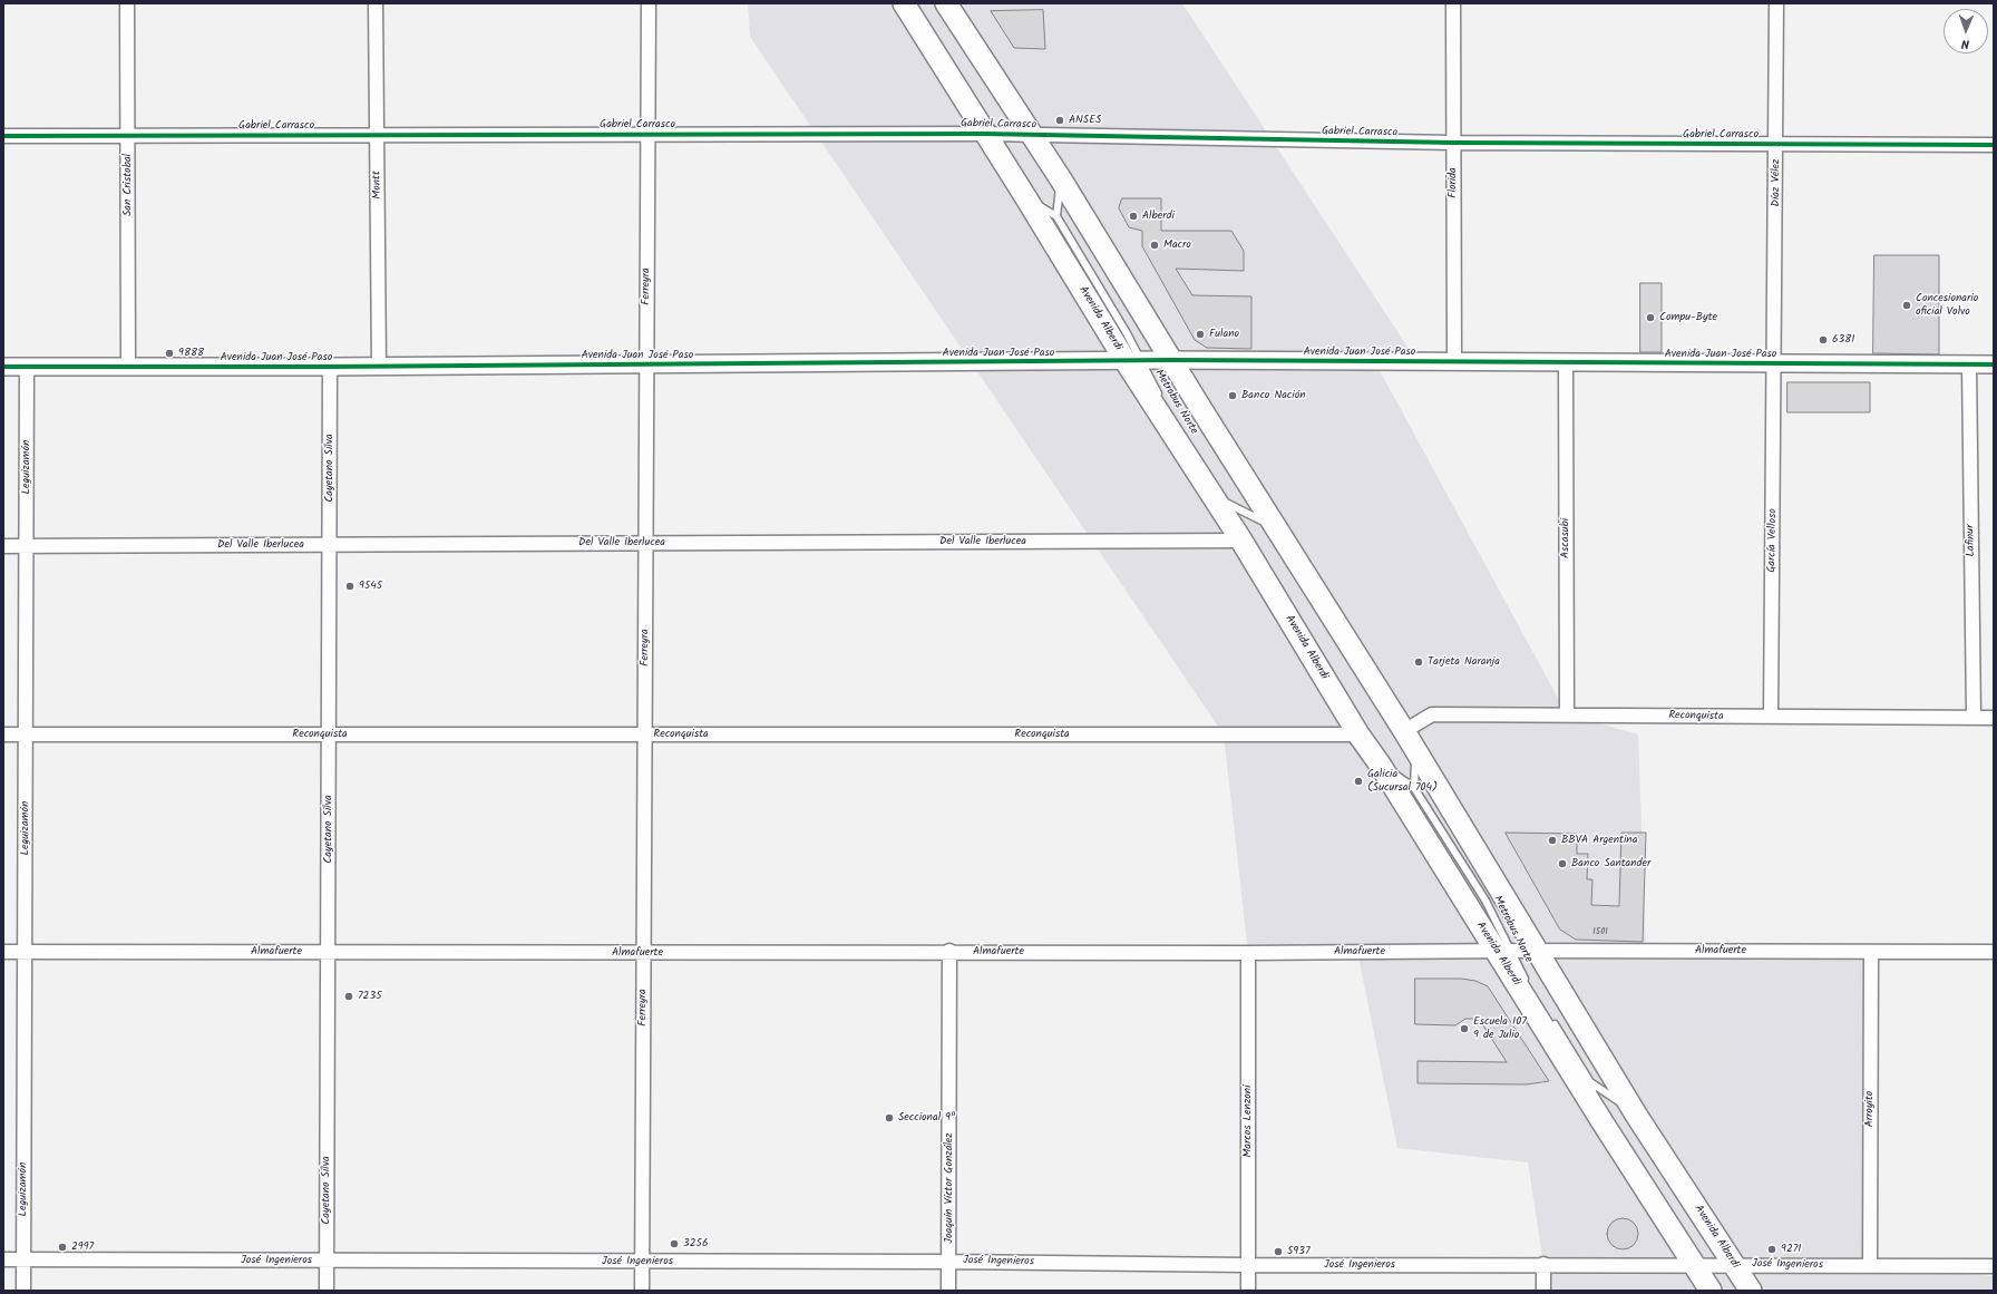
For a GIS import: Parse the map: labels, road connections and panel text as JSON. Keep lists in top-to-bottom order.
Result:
{
  "streets": {
    "main road": ["Avenida Alberdi"],
    "street": [
      "Gabriel Carrasco",
      "Florida",
      "Díaz Vélez",
      "San Cristobal",
      "Montt",
      "Ferreyra",
      "Avenida Juan José Paso",
      "Leguizamón",
      "Cayetano Silva",
      "Ascasubi",
      "García Velloso",
      "Lafinur",
      "Del Valle Iberlucea",
      "Reconquista",
      "Almafuerte",
      "Arroyito",
      "Marcos Lenzoni",
      "Joaquín Víctor González",
      "José Ingenieros"
    ],
    "lane": ["Metrobus Norte"]
  },
  "crossings": [
    ["Gabriel Carrasco", "Florida"],
    ["Gabriel Carrasco", "Díaz Vélez"],
    ["Gabriel Carrasco", "San Cristobal"],
    ["Gabriel Carrasco", "Montt"],
    ["Gabriel Carrasco", "Ferreyra"],
    ["Gabriel Carrasco", "Avenida Alberdi"],
    ["Florida", "Avenida Juan José Paso"],
    ["Díaz Vélez", "Avenida Juan José Paso"],
    ["Díaz Vélez", "García Velloso"],
    ["San Cristobal", "Avenida Juan José Paso"],
    ["Montt", "Avenida Juan José Paso"],
    ["Ferreyra", "Avenida Juan José Paso"],
    ["Ferreyra", "Del Valle Iberlucea"],
    ["Ferreyra", "Reconquista"],
    ["Ferreyra", "Almafuerte"],
    ["Ferreyra", "José Ingenieros"],
    ["Avenida Alberdi", "Avenida Juan José Paso"],
    ["Avenida Alberdi", "Metrobus Norte"],
    ["Avenida Alberdi", "Del Valle Iberlucea"],
    ["Avenida Alberdi", "Reconquista"],
    ["Avenida Alberdi", "Almafuerte"],
    ["Avenida Alberdi", "José Ingenieros"],
    ["Avenida Juan José Paso", "Metrobus Norte"],
    ["Avenida Juan José Paso", "Leguizamón"],
    ["Avenida Juan José Paso", "Cayetano Silva"],
    ["Avenida Juan José Paso", "Ascasubi"],
    ["Avenida Juan José Paso", "García Velloso"],
    ["Avenida Juan José Paso", "Lafinur"],
    ["Metrobus Norte", "Almafuerte"],
    ["Leguizamón", "Del Valle Iberlucea"],
    ["Leguizamón", "Reconquista"],
    ["Leguizamón", "Almafuerte"],
    ["Leguizamón", "José Ingenieros"],
    ["Cayetano Silva", "Del Valle Iberlucea"],
    ["Cayetano Silva", "Reconquista"],
    ["Cayetano Silva", "Almafuerte"],
    ["Cayetano Silva", "José Ingenieros"],
    ["Ascasubi", "Reconquista"],
    ["García Velloso", "Reconquista"],
    ["Lafinur", "Reconquista"],
    ["Almafuerte", "Arroyito"],
    ["Almafuerte", "Marcos Lenzoni"],
    ["Almafuerte", "Joaquín Víctor González"],
    ["Arroyito", "José Ingenieros"],
    ["Marcos Lenzoni", "José Ingenieros"],
    ["Joaquín Víctor González", "José Ingenieros"]
  ],
  "places": [
    "ANSES",
    "Alberdi",
    "Macro",
    "Concesionario oficial Volvo",
    "Compu-Byte",
    "Fulano",
    "6381",
    "9888",
    "Banco Nación",
    "9545",
    "Tarjeta Naranja",
    "Galicia (Sucursal 704)",
    "BBVA Argentina",
    "Banco Santander",
    "7235",
    "Escuela 107 9 de Julio",
    "Seccional 9ª",
    "3256",
    "2997",
    "9271",
    "5937"
  ],
  "house_numbers": ["1501"],
  "north": "bottom"
}
